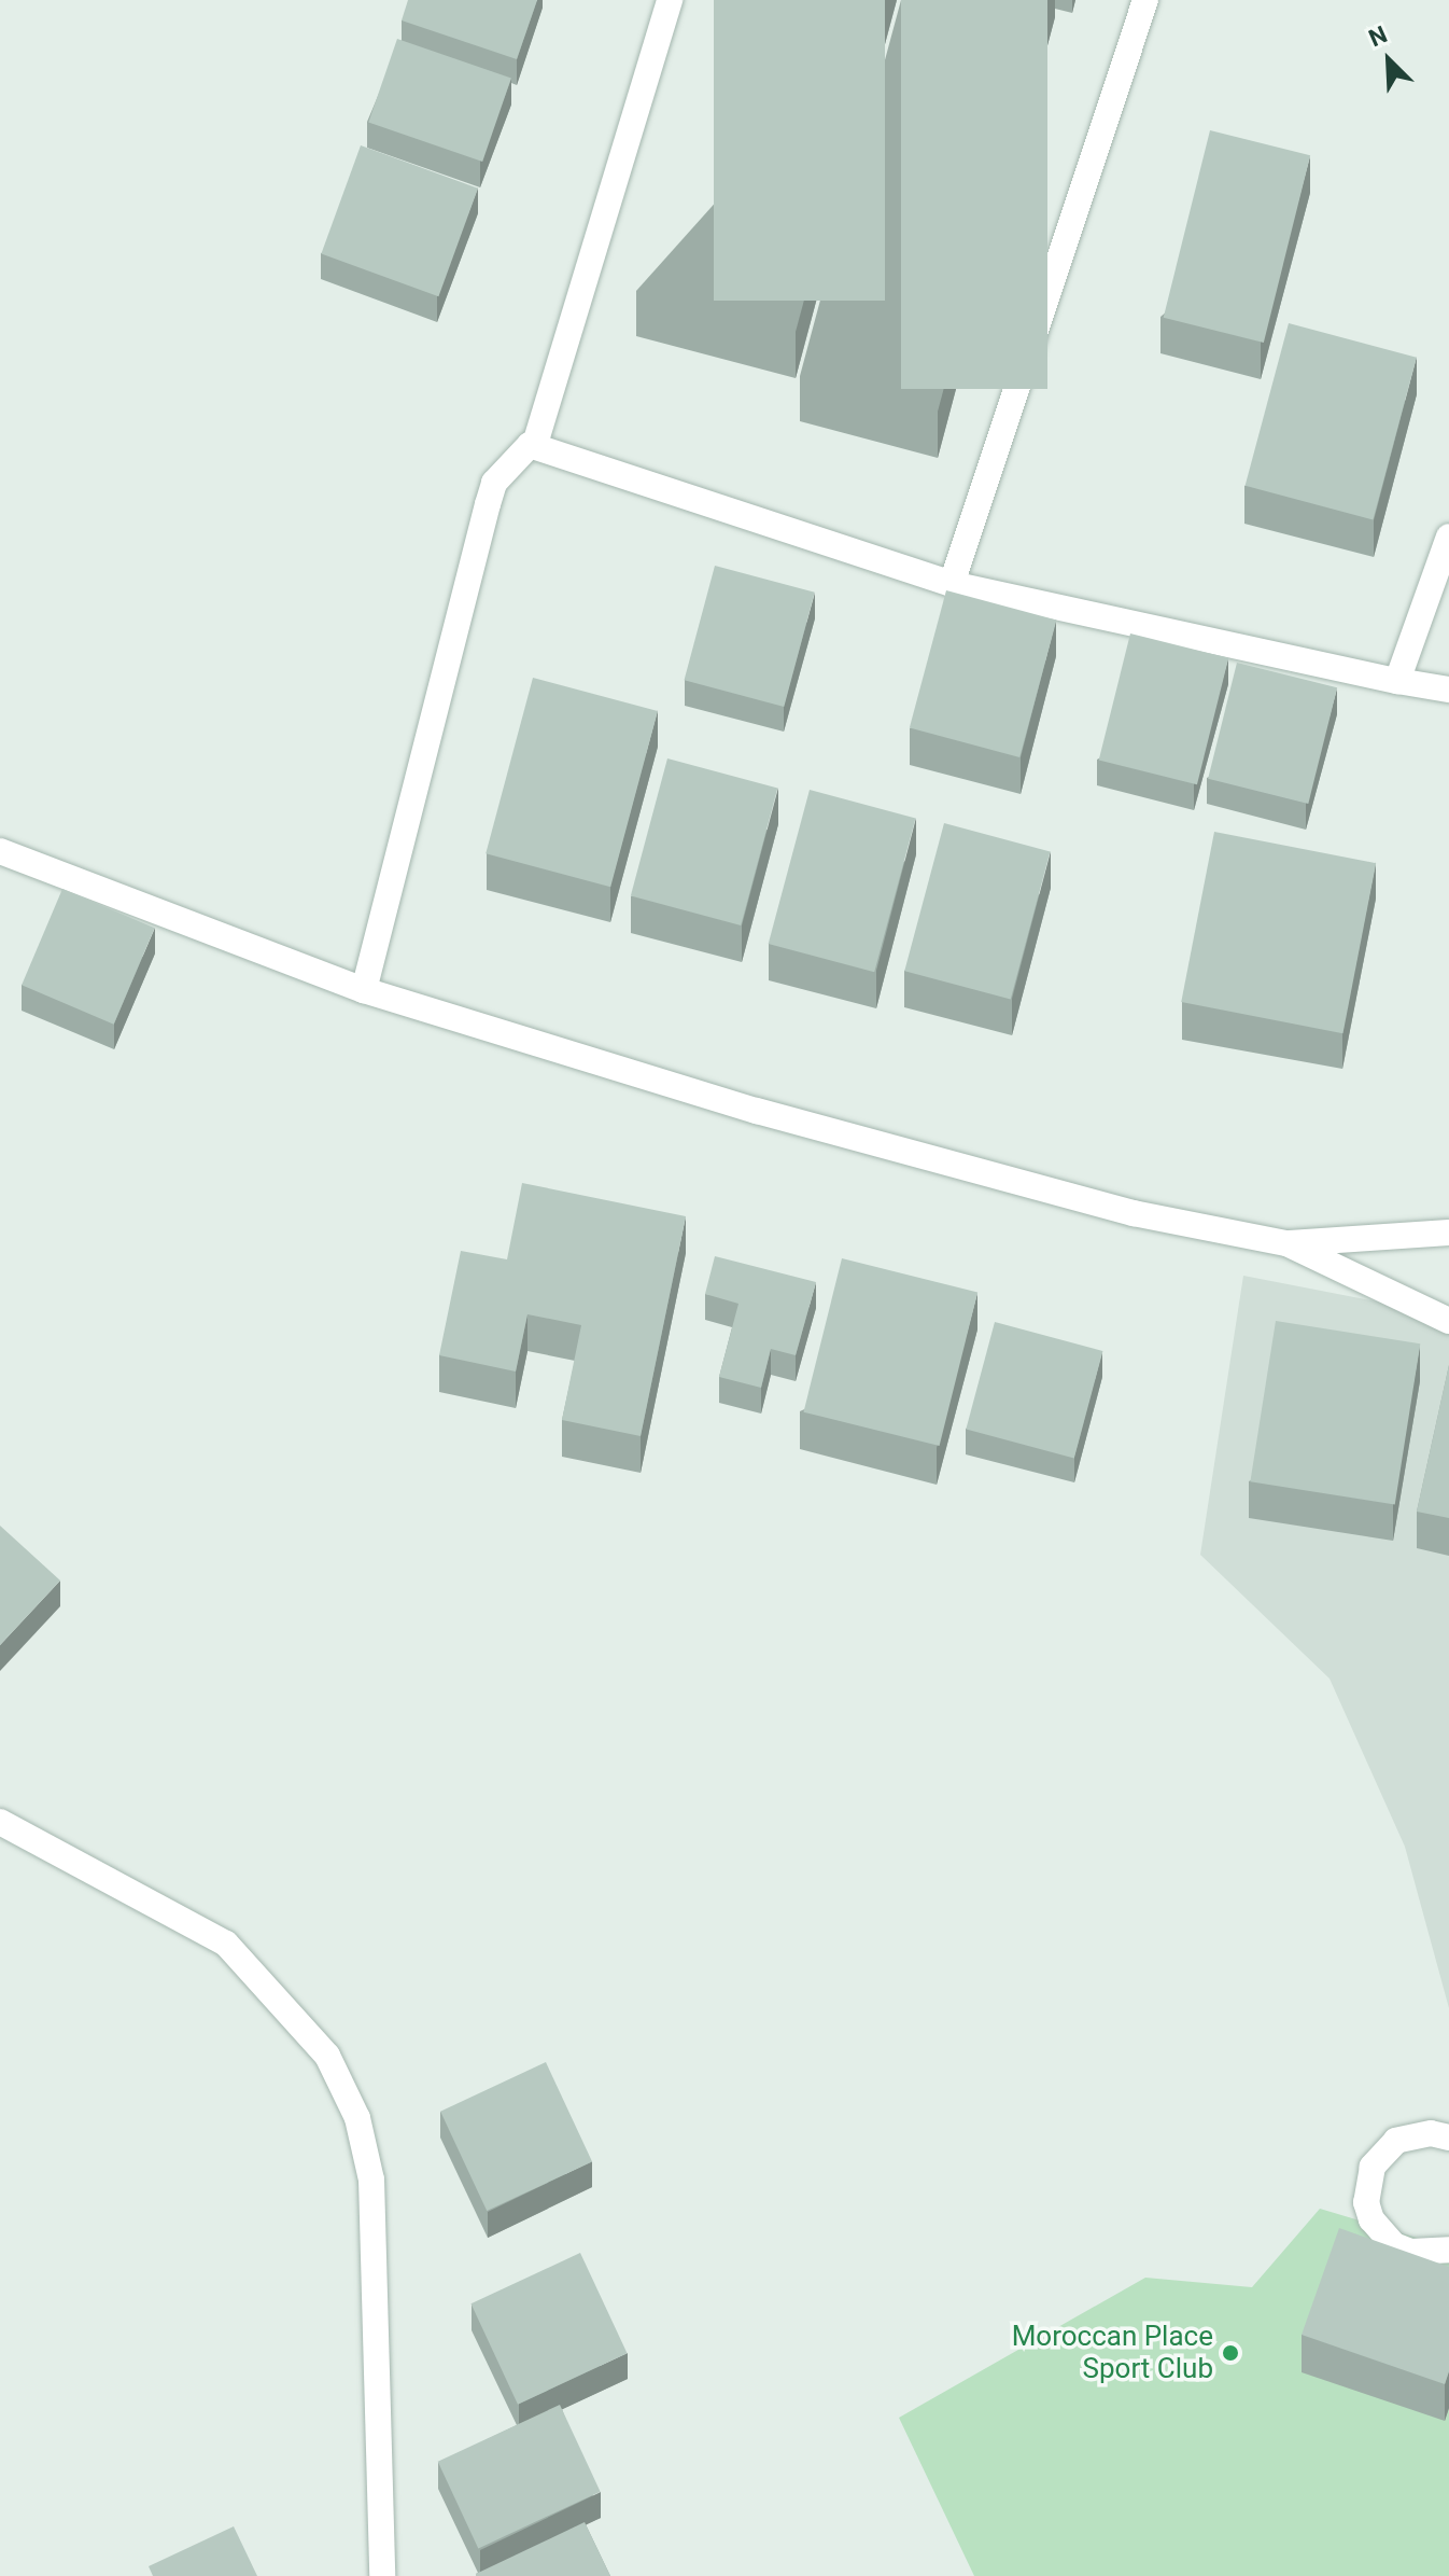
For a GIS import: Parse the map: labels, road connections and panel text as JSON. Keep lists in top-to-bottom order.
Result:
{
  "places": ["Moroccan Place Sport Club"],
  "north": "top left"
}
